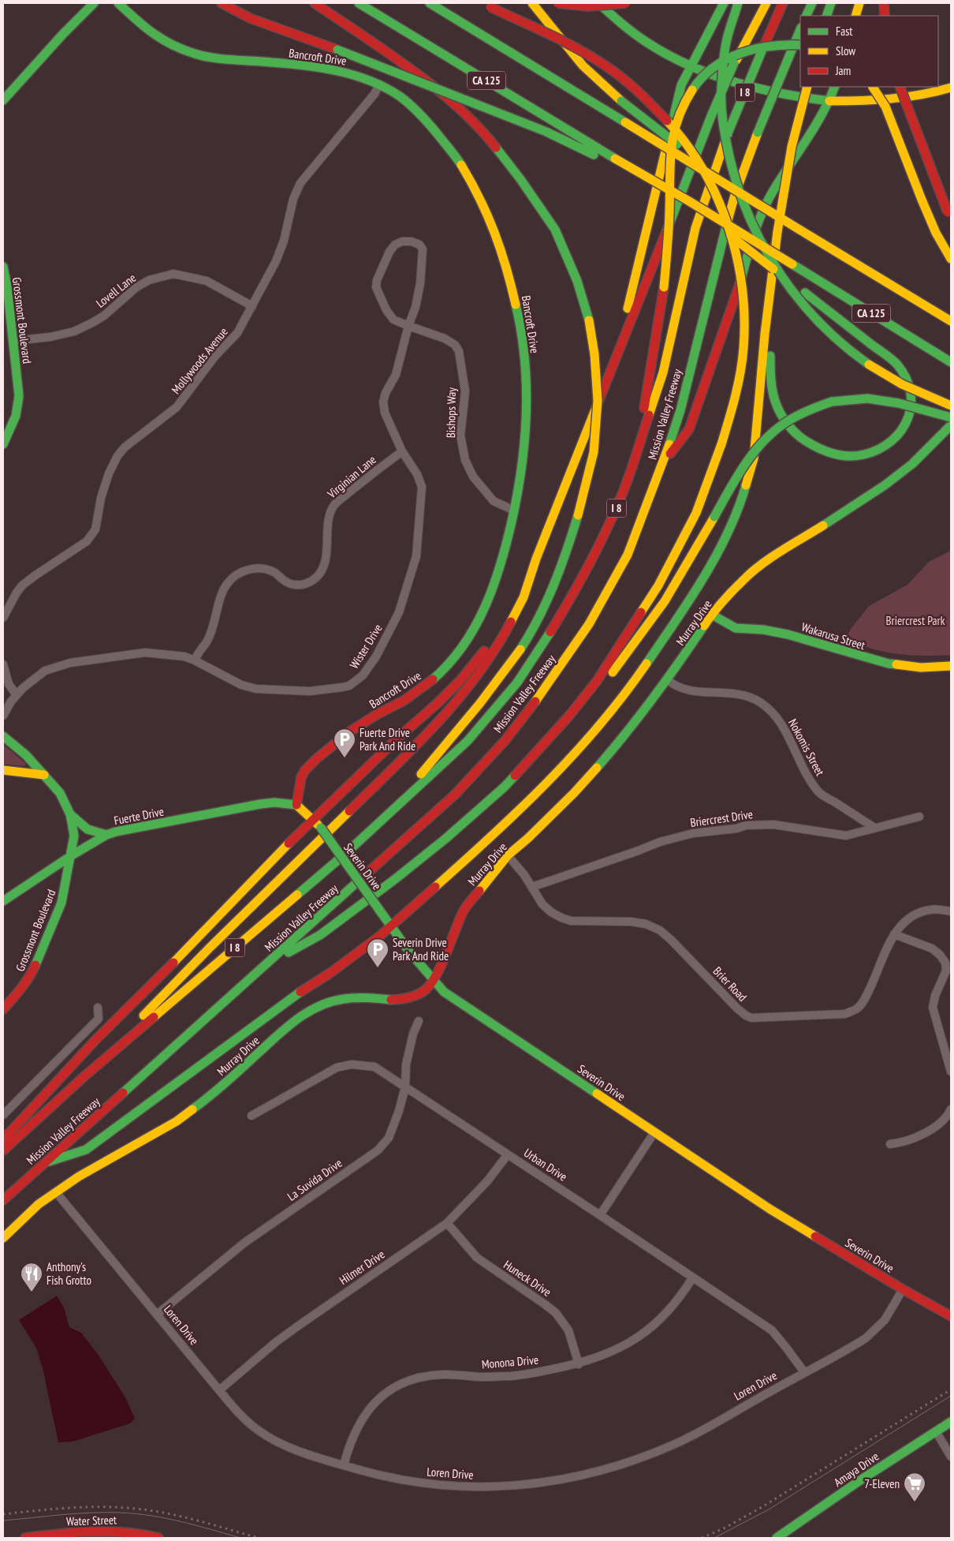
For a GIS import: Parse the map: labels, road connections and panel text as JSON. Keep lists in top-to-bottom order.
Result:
{
  "streets": {
    "main road": [
      "Bancroft Drive",
      "CA 125",
      "I 8",
      "Grossmont Boulevard",
      "Mission Valley Freeway",
      "Murray Drive",
      "Wakarusa Street",
      "Fuerte Drive",
      "Severin Drive",
      "Amaya Drive",
      "Water Street"
    ],
    "street": [
      "Lovell Lane",
      "Mollywoods Avenue",
      "Bishops Way",
      "Virginian Lane",
      "Wister Drive",
      "Nokomis Street",
      "Briercrest Drive",
      "Brier Road",
      "Urban Drive",
      "La Suvida Drive",
      "Hilmer Drive",
      "Huneck Drive",
      "Loren Drive",
      "Monona Drive"
    ]
  },
  "crossings": [
    ["Bancroft Drive", "Mollywoods Avenue"],
    ["Bancroft Drive", "Bishops Way"],
    ["Bancroft Drive", "Fuerte Drive"],
    ["Bancroft Drive", "Severin Drive"],
    ["Lovell Lane", "Grossmont Boulevard"],
    ["Lovell Lane", "Mollywoods Avenue"],
    ["Grossmont Boulevard", "Fuerte Drive"],
    ["Bishops Way", "Wister Drive"],
    ["Virginian Lane", "Wister Drive"],
    ["Murray Drive", "Wakarusa Street"],
    ["Murray Drive", "Nokomis Street"],
    ["Murray Drive", "Severin Drive"],
    ["Murray Drive", "Brier Road"],
    ["Murray Drive", "Loren Drive"],
    ["Nokomis Street", "Briercrest Drive"],
    ["Fuerte Drive", "Severin Drive"],
    ["Briercrest Drive", "Brier Road"],
    ["Severin Drive", "Loren Drive"],
    ["Urban Drive", "La Suvida Drive"],
    ["Urban Drive", "Hilmer Drive"],
    ["Urban Drive", "Loren Drive"],
    ["Urban Drive", "Monona Drive"],
    ["La Suvida Drive", "Loren Drive"],
    ["Hilmer Drive", "Huneck Drive"],
    ["Hilmer Drive", "Loren Drive"],
    ["Huneck Drive", "Monona Drive"],
    ["Loren Drive", "Monona Drive"]
  ],
  "parks": ["Briercrest Park"],
  "places": {
    "parking": ["Fuerte Drive Park And Ride", "Severin Drive Park And Ride"],
    "restaurant": ["Anthony's Fish Grotto"],
    "supermarket": ["7-Eleven"]
  },
  "legend": ["Fast", "Slow", "Jam"]
}
